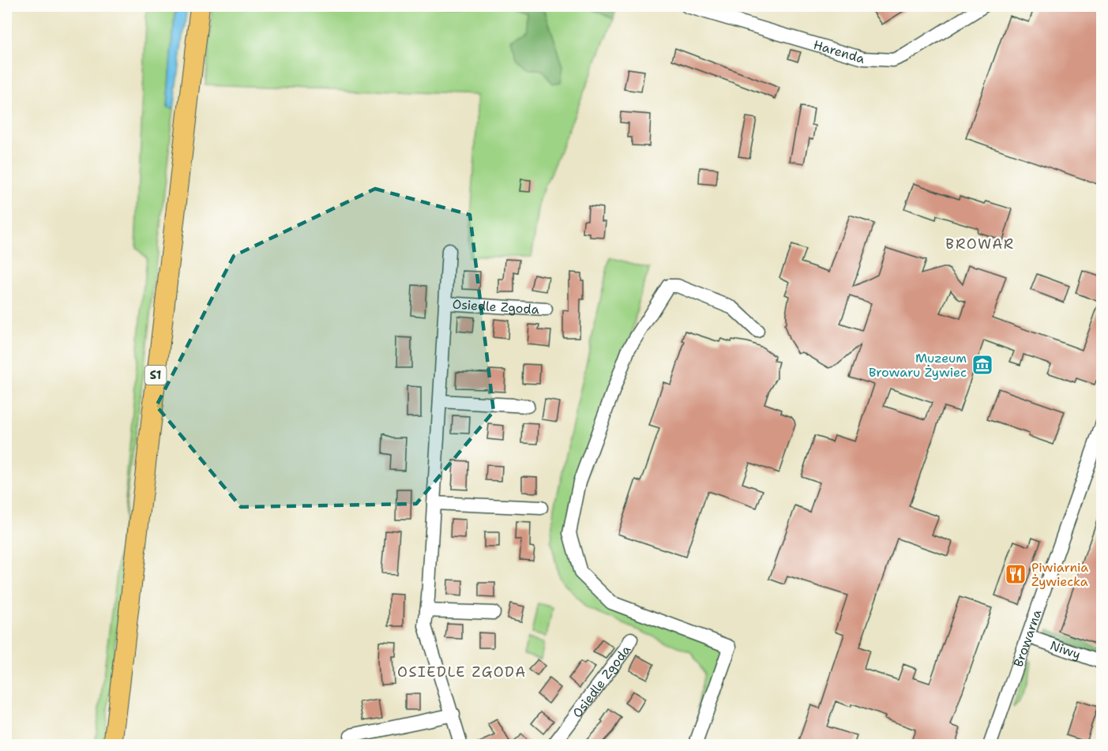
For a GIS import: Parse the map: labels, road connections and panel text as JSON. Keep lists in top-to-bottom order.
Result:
{
  "streets": {
    "highway": ["S1"],
    "street": [
      "Harenda",
      "Osiedle Zgoda",
      "Browarna",
      "Niwy"
    ]
  },
  "crossings": [
    ["Browarna", "Niwy"]
  ],
  "districts": ["BROWAR", "OSIEDLE ZGODA"],
  "places": {
    "museum": ["Muzeum Browaru Żywiec"],
    "restaurant": ["Piwiarnia Żywiecka"]
  }
}
